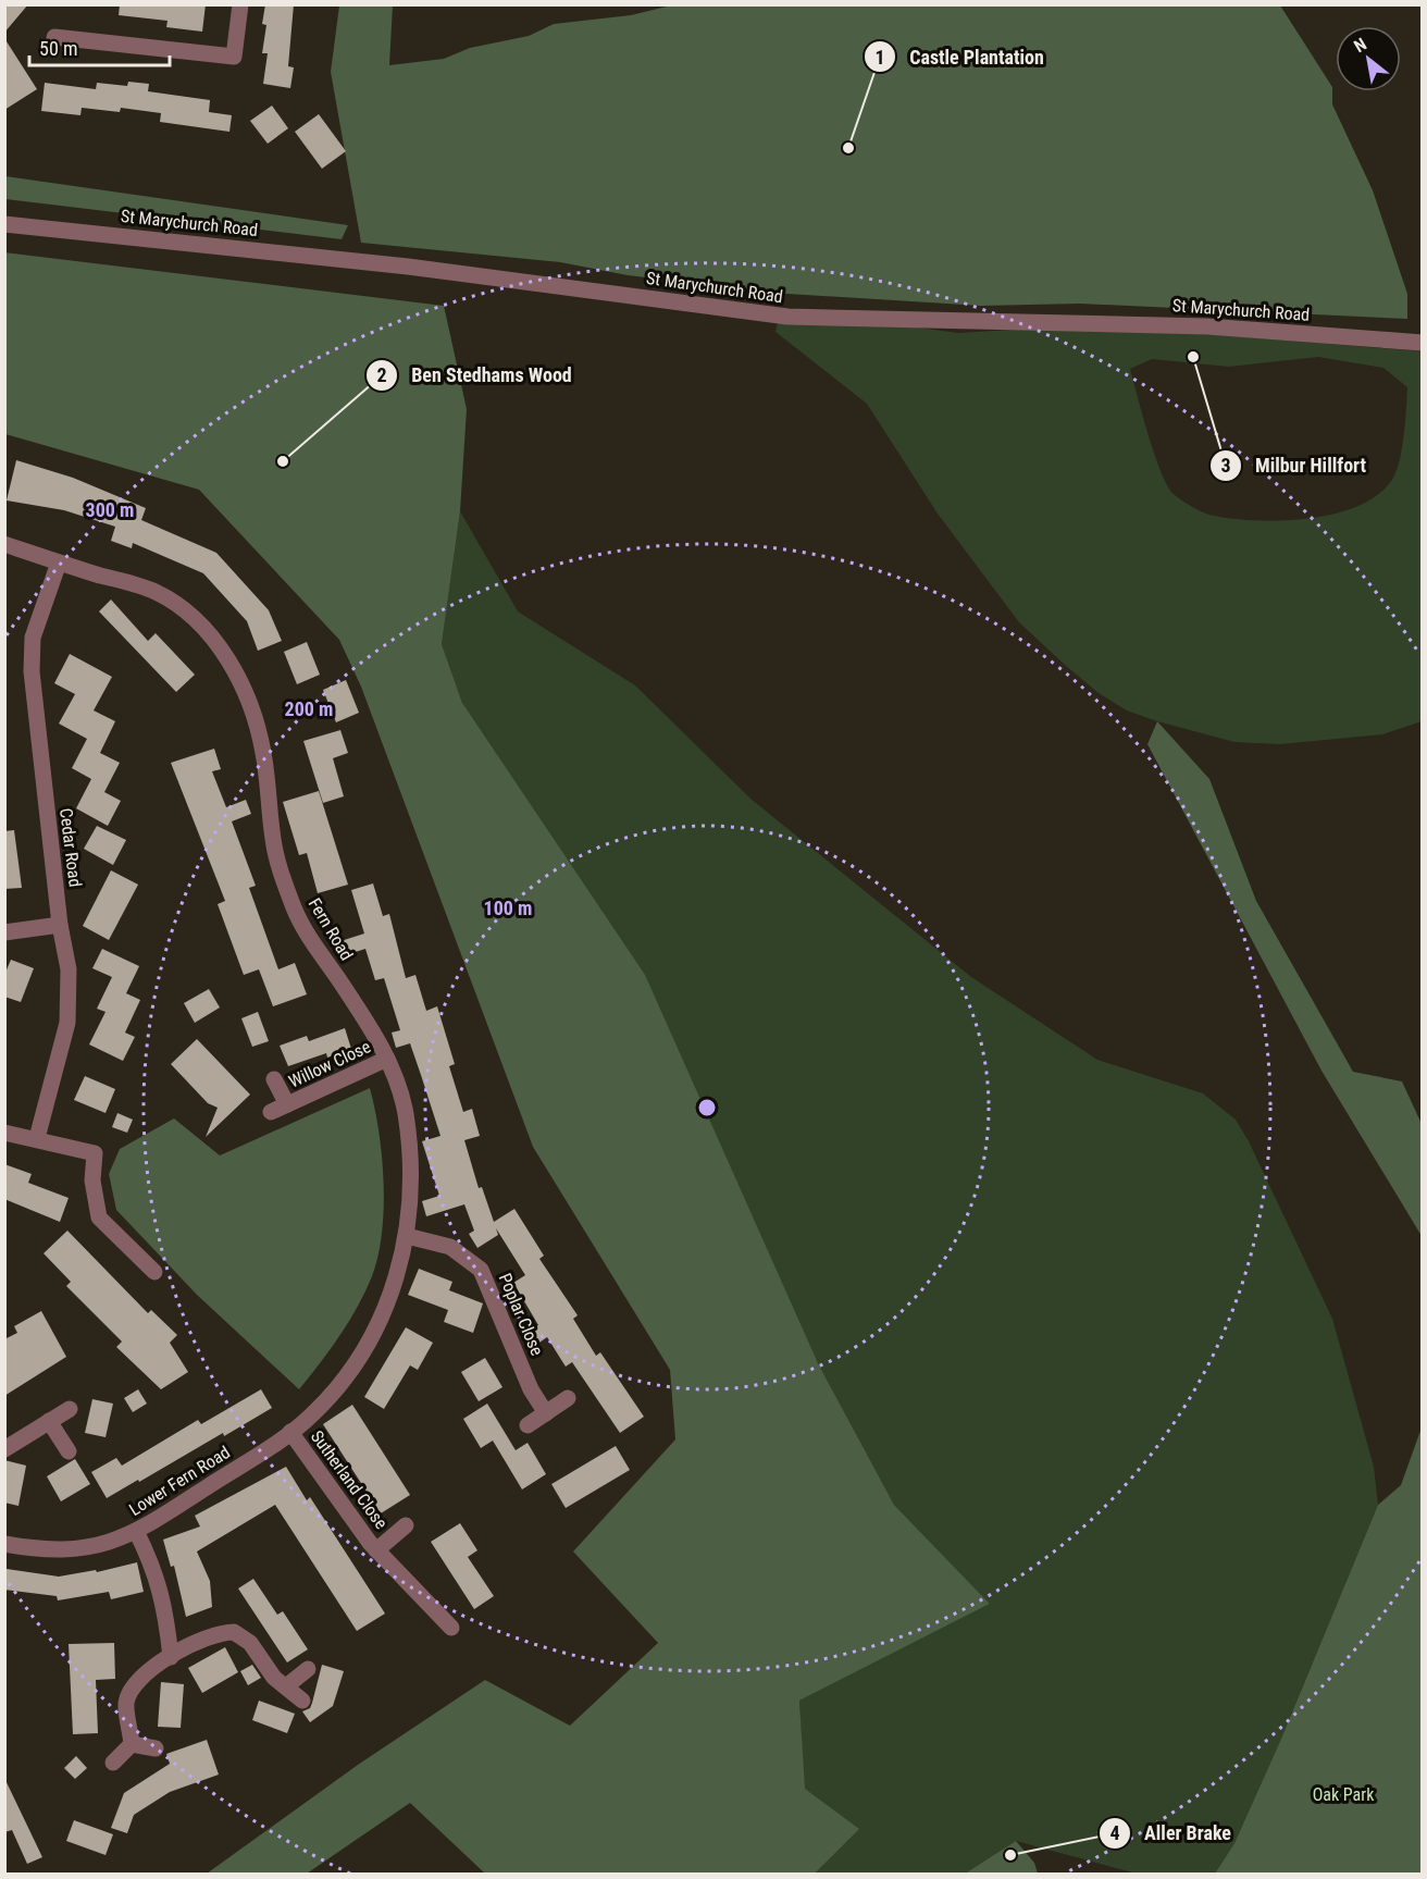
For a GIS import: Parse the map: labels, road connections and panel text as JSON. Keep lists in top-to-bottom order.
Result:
{
  "streets": {
    "street": [
      "St Marychurch Road",
      "Cedar Road",
      "Fern Road",
      "Willow Close",
      "Poplar Close",
      "Sutherland Close",
      "Lower Fern Road"
    ]
  },
  "crossings": [
    ["Cedar Road", "Fern Road"],
    ["Fern Road", "Willow Close"],
    ["Fern Road", "Poplar Close"],
    ["Fern Road", "Sutherland Close"],
    ["Fern Road", "Lower Fern Road"],
    ["Sutherland Close", "Lower Fern Road"]
  ],
  "parks": ["Oak Park"],
  "places": [
    "Castle Plantation",
    "Milbur Hillfort",
    "Ben Stedhams Wood",
    "Aller Brake"
  ],
  "scale_bar": "50 m",
  "north": "top left",
  "rings": ["300 m", "200 m", "100 m"]
}
